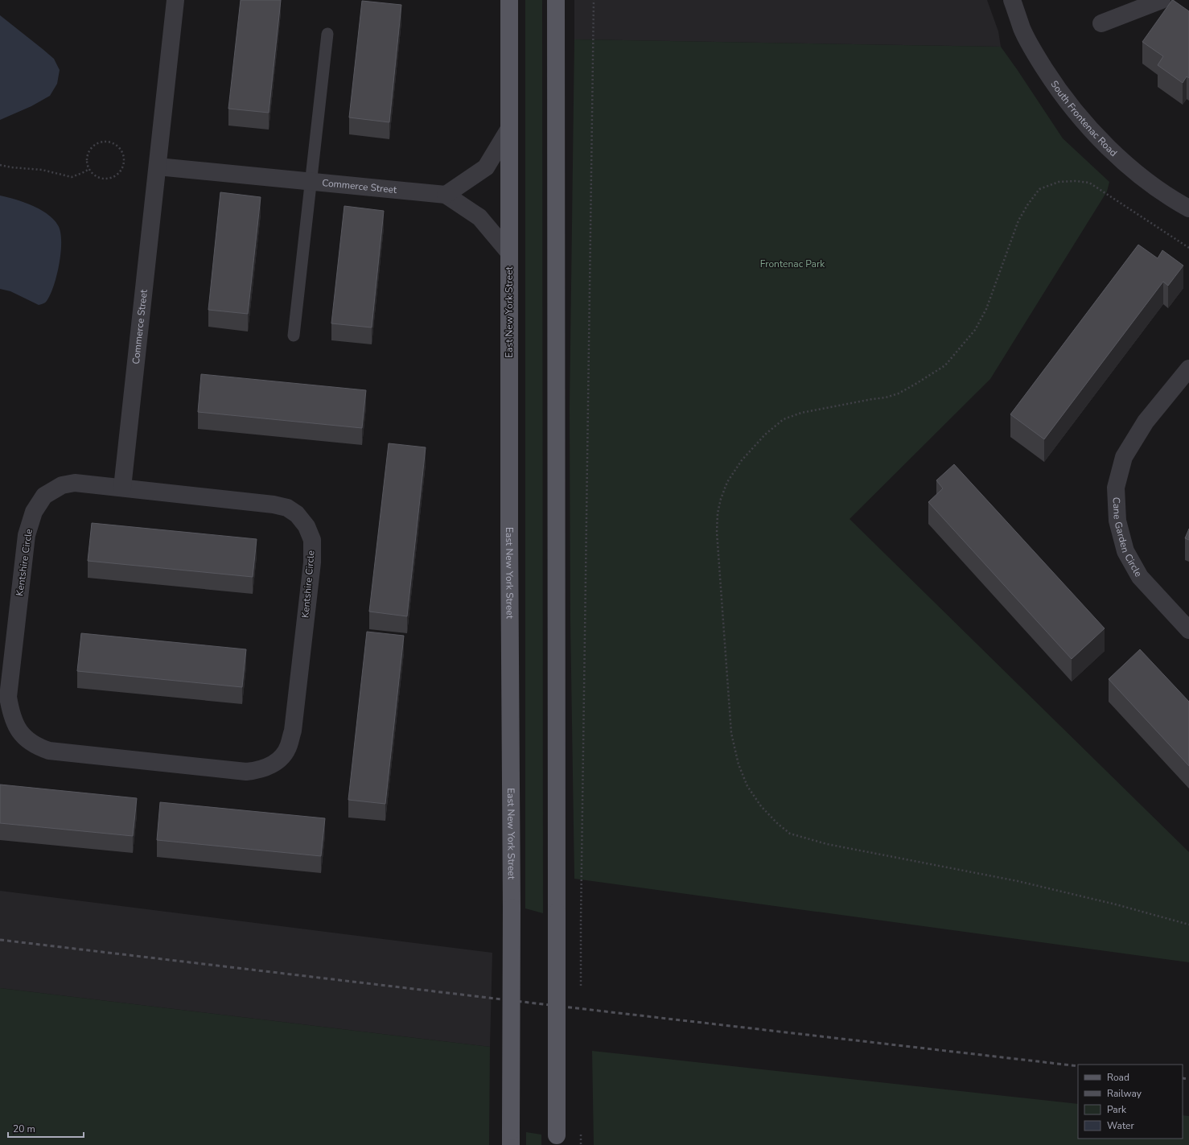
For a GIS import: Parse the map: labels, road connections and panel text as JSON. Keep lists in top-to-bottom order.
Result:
{
  "streets": {
    "main road": ["East New York Street"],
    "street": [
      "South Frontenac Road",
      "Commerce Street",
      "Cane Garden Circle",
      "Kentshire Circle"
    ]
  },
  "crossings": [
    ["Commerce Street", "East New York Street"],
    ["Commerce Street", "Kentshire Circle"]
  ],
  "parks": ["Frontenac Park"],
  "legend": [
    "Road",
    "Railway",
    "Park",
    "Water"
  ],
  "scale_bar": "20 m"
}
